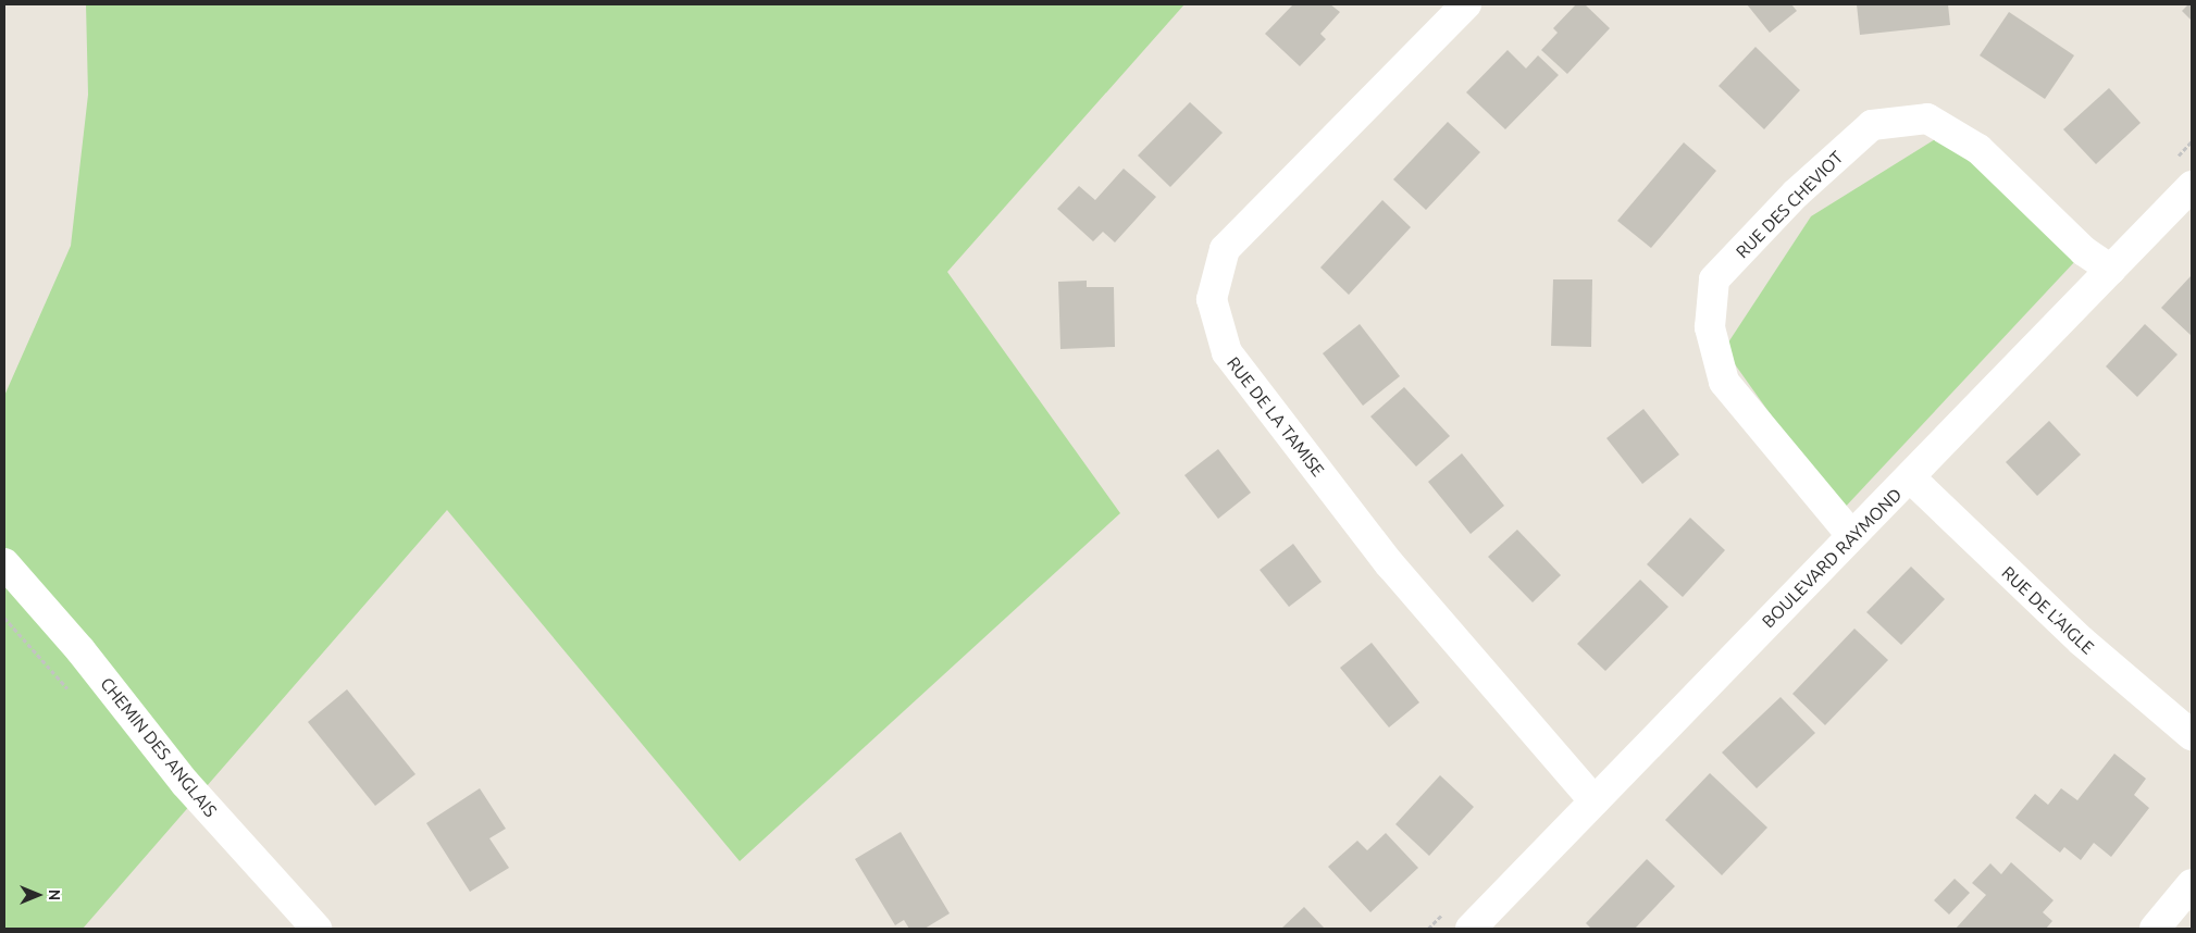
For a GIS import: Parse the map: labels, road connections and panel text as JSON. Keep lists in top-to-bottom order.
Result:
{
  "streets": {
    "street": [
      "RUE DES CHEVIOT",
      "RUE DE LA TAMISE",
      "BOULEVARD RAYMOND",
      "RUE DE L'AIGLE",
      "CHEMIN DES ANGLAIS"
    ]
  },
  "crossings": [
    ["RUE DES CHEVIOT", "BOULEVARD RAYMOND"],
    ["RUE DE LA TAMISE", "BOULEVARD RAYMOND"],
    ["BOULEVARD RAYMOND", "RUE DE L'AIGLE"]
  ],
  "north": "right"
}
